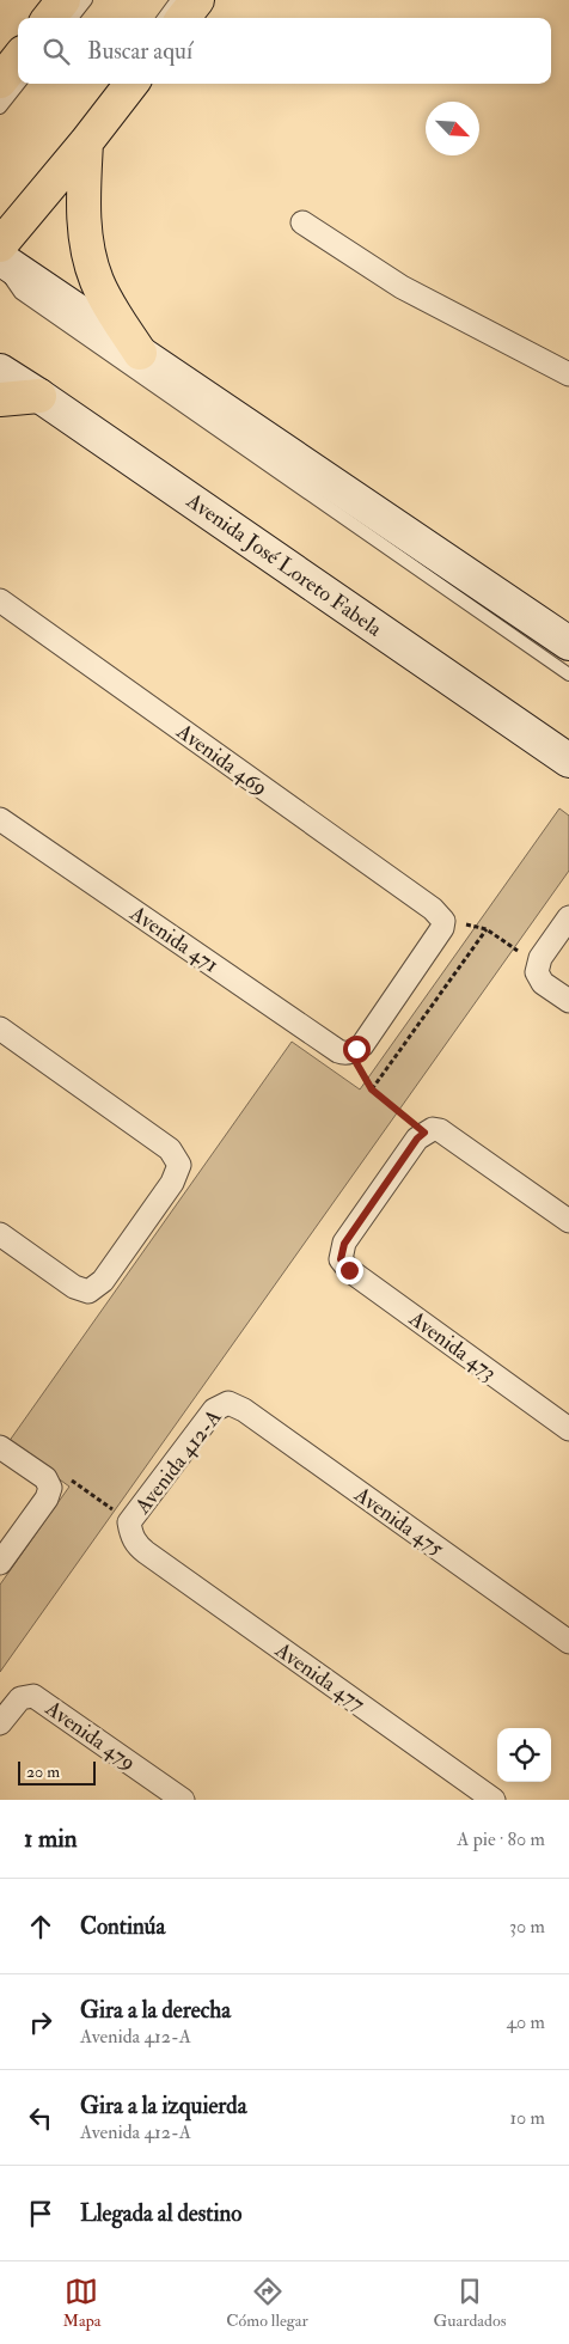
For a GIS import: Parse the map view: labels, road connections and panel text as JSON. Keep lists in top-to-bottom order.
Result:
{
  "streets": {
    "main road": ["Avenida José Loreto Fabela"],
    "street": [
      "Avenida 469",
      "Avenida 471",
      "Avenida 473",
      "Avenida 412-A",
      "Avenida 475",
      "Avenida 477",
      "Avenida 479"
    ]
  },
  "crossings": [
    ["Avenida 412-A", "Avenida 475"],
    ["Avenida 412-A", "Avenida 477"]
  ],
  "scale_bar": "20 m",
  "north": "bottom right",
  "page": {
    "search": "Buscar aquí",
    "scale": "20 m",
    "heading": ["1 min", "A pie · 80 m"],
    "list": [
      ["Continúa", "30 m"],
      ["Gira a la derecha", "Avenida 412-A", "40 m"],
      ["Gira a la izquierda", "Avenida 412-A", "10 m"],
      "Llegada al destino"
    ],
    "nav": ["Mapa", "Cómo llegar", "Guardados"]
  }
}
